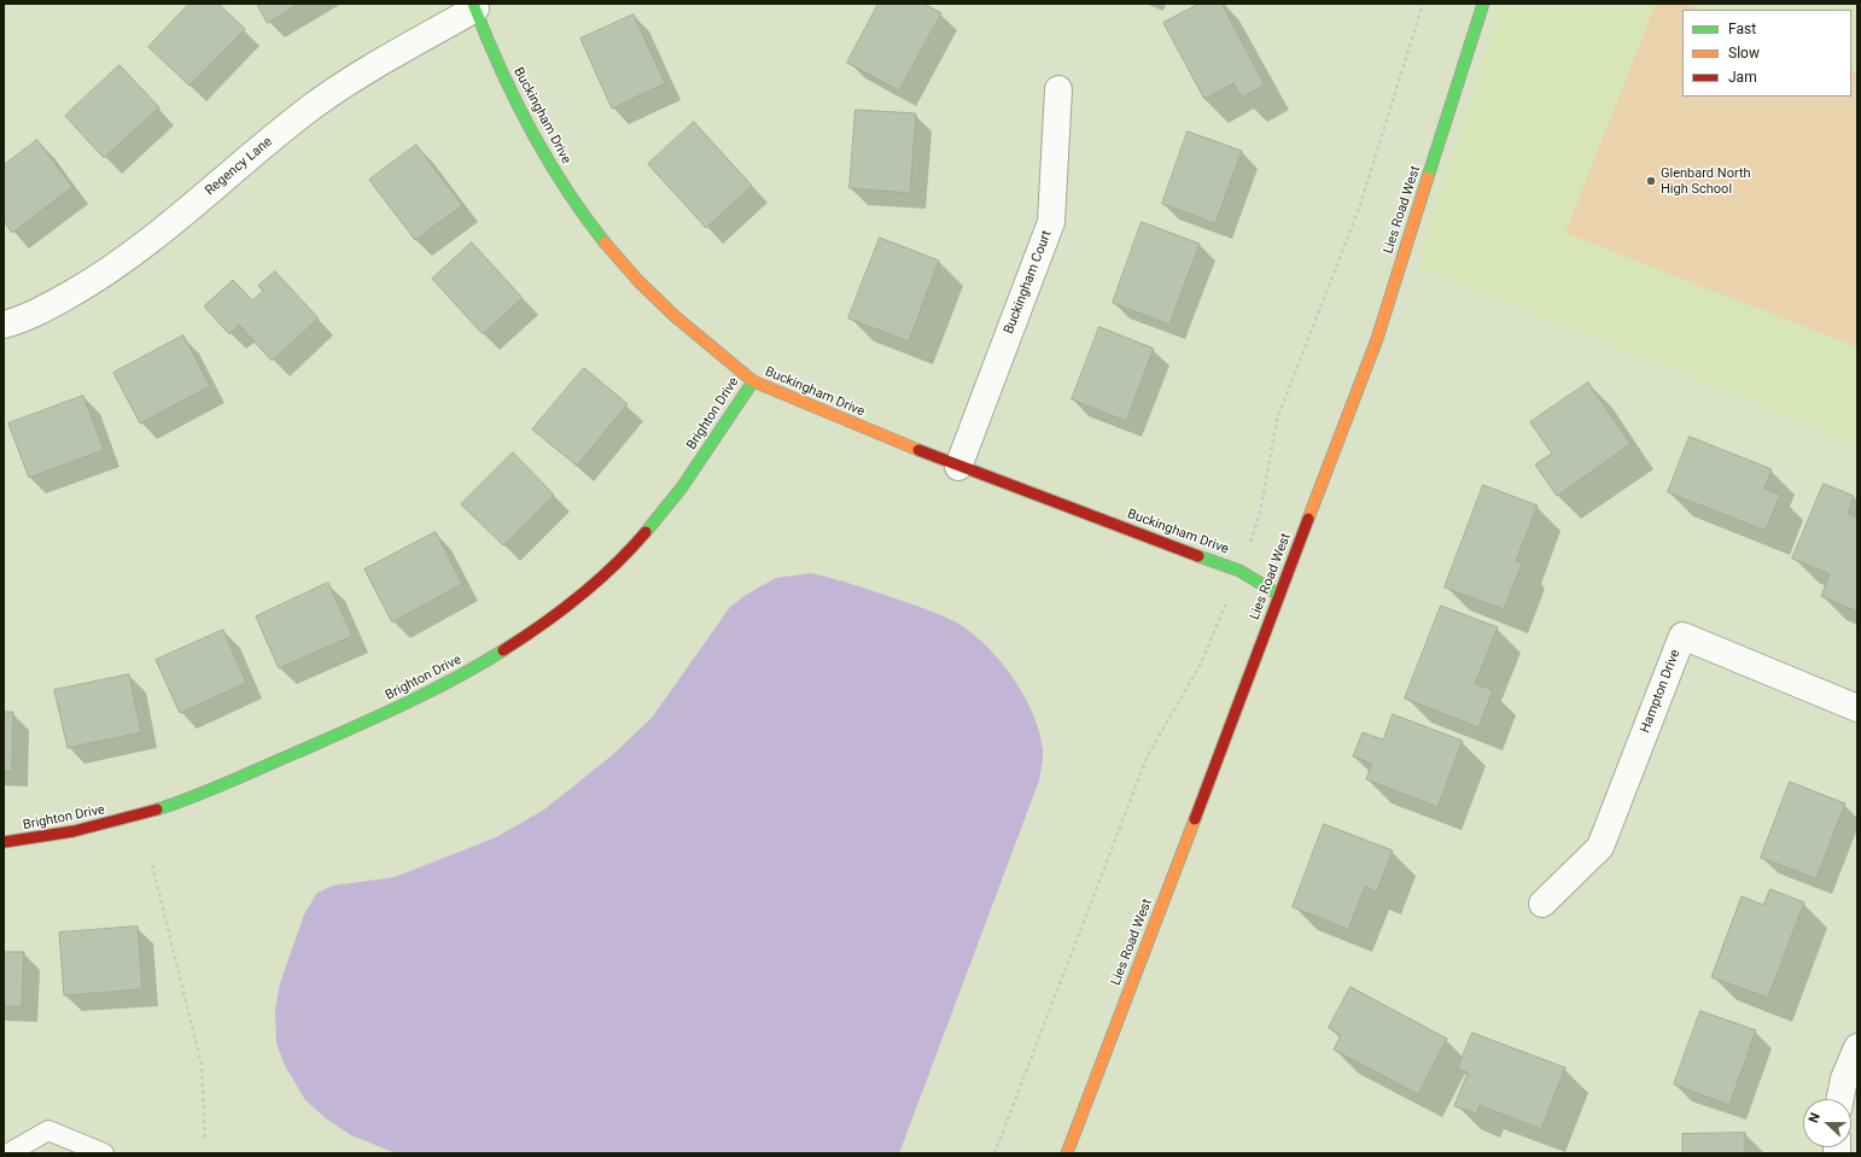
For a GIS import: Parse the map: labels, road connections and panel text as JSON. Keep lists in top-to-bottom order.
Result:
{
  "streets": {
    "street": [
      "Buckingham Drive",
      "Regency Lane",
      "Lies Road West",
      "Buckingham Court",
      "Brighton Drive",
      "Hampton Drive"
    ]
  },
  "crossings": [
    ["Buckingham Drive", "Regency Lane"],
    ["Buckingham Drive", "Lies Road West"],
    ["Buckingham Drive", "Buckingham Court"],
    ["Buckingham Drive", "Brighton Drive"]
  ],
  "places": ["Glenbard North High School"],
  "legend": ["Fast", "Slow", "Jam"],
  "north": "left"
}
